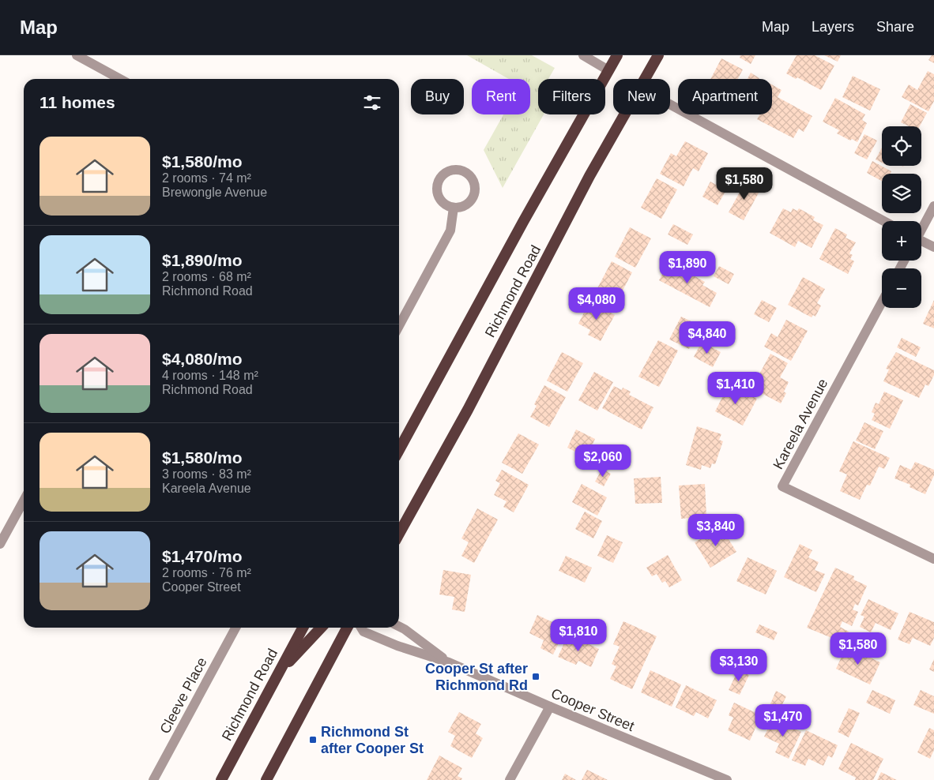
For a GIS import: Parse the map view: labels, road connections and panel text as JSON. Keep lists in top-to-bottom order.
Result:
{
  "streets": {
    "highway": ["Richmond Road"],
    "street": ["Kareela Avenue", "Cleeve Place", "Cooper Street"]
  },
  "places": {
    "transit": ["Cooper St after Richmond Rd", "Richmond St after Cooper St"]
  },
  "page": {
    "header": "Map",
    "nav": ["Map", "Layers", "Share"],
    "chip": [
      "Buy",
      "Rent",
      "Filters",
      "New",
      "Apartment"
    ],
    "heading": "11 homes",
    "map_buttons": ["+", "−"],
    "list": [
      {
        "name": "$1,580/mo",
        "note": "2 rooms · 74 m² · Brewongle Avenue"
      },
      {
        "name": "$1,890/mo",
        "note": "2 rooms · 68 m² · Richmond Road"
      },
      {
        "name": "$4,080/mo",
        "note": "4 rooms · 148 m² · Richmond Road"
      },
      {
        "name": "$1,580/mo",
        "note": "3 rooms · 83 m² · Kareela Avenue"
      },
      {
        "name": "$1,470/mo",
        "note": "2 rooms · 76 m² · Cooper Street"
      }
    ],
    "price": [
      "$1,580",
      "$1,890",
      "$4,080",
      "$4,840",
      "$1,410",
      "$2,060",
      "$3,840",
      "$1,810",
      "$1,580",
      "$3,130",
      "$1,470"
    ]
  }
}
